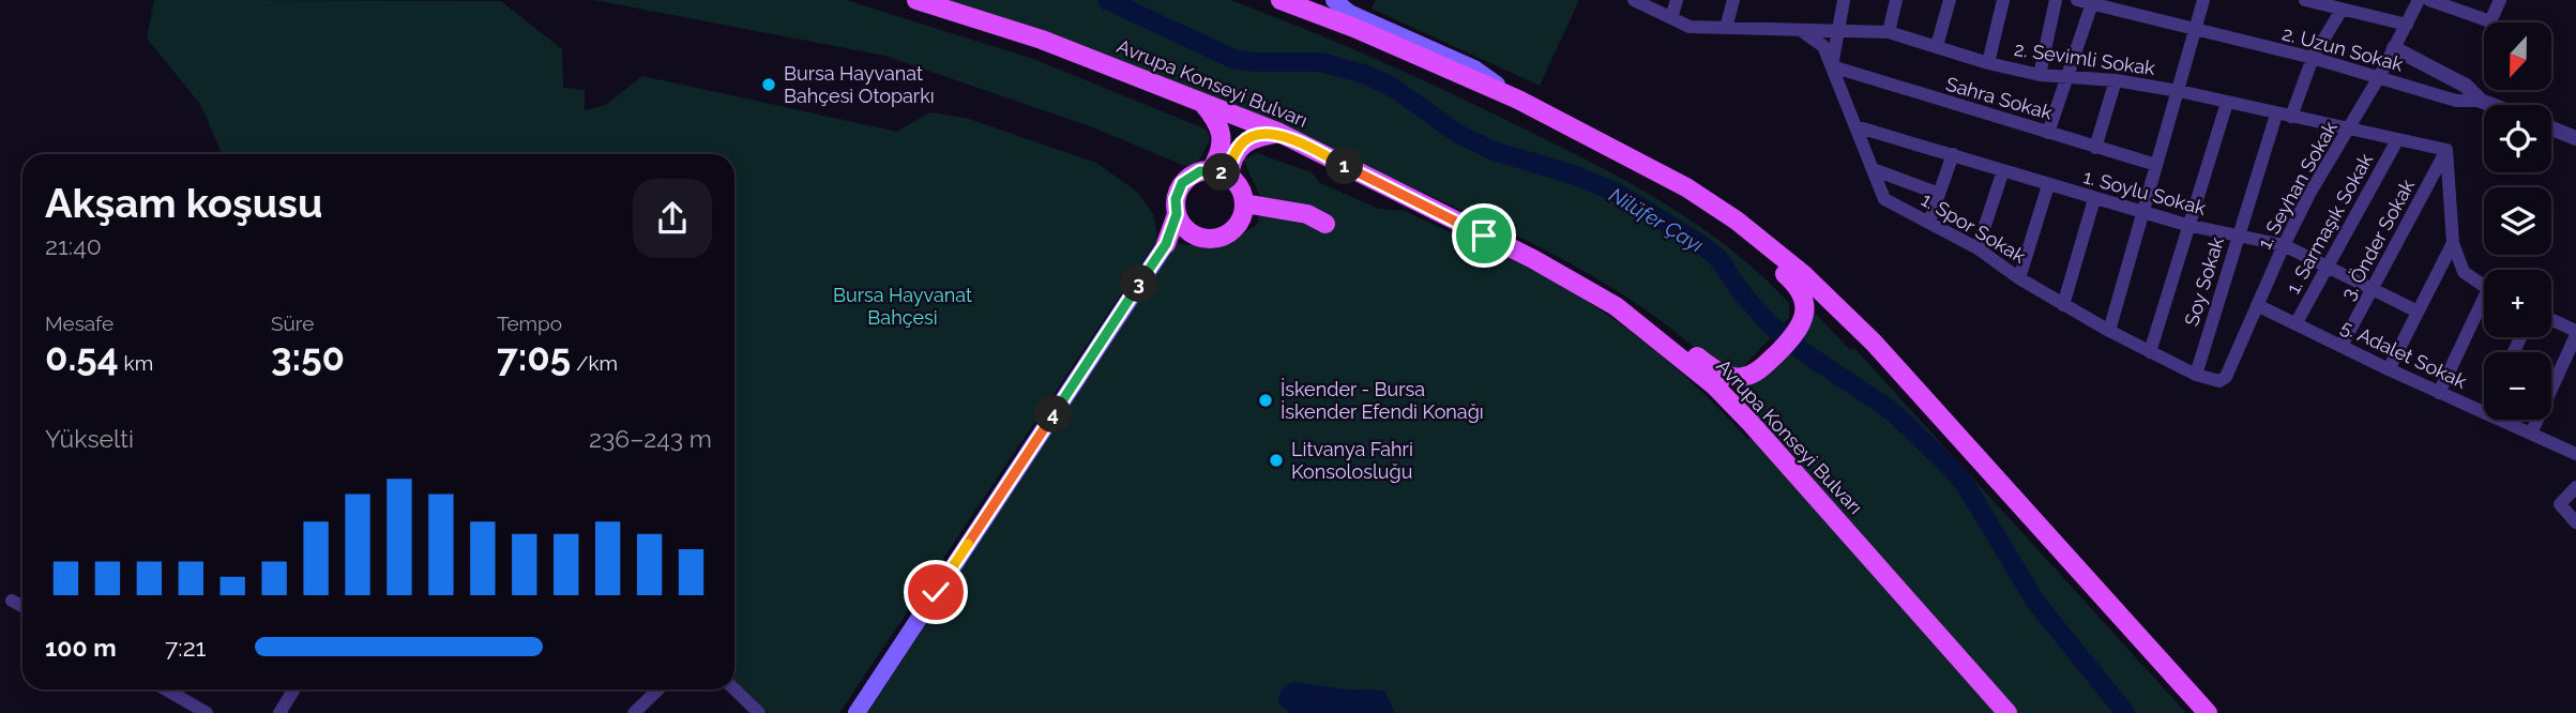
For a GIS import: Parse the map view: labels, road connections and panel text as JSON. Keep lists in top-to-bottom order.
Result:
{
  "streets": {
    "main road": ["Avrupa Konseyi Bulvarı"],
    "street": [
      "2. Uzun Sokak",
      "2. Sevimli Sokak",
      "Sahra Sokak",
      "1. Seyhan Sokak",
      "1. Soylu Sokak",
      "1. Sarmaşık Sokak",
      "1. Spor Sokak",
      "3. Önder Sokak",
      "Soy Sokak",
      "5. Adalet Sokak"
    ]
  },
  "crossings": [
    ["2. Uzun Sokak", "1. Seyhan Sokak"],
    ["2. Sevimli Sokak", "1. Seyhan Sokak"],
    ["2. Sevimli Sokak", "1. Sarmaşık Sokak"],
    ["2. Sevimli Sokak", "1. Spor Sokak"],
    ["2. Sevimli Sokak", "3. Önder Sokak"],
    ["2. Sevimli Sokak", "Soy Sokak"],
    ["Sahra Sokak", "1. Spor Sokak"],
    ["1. Seyhan Sokak", "1. Soylu Sokak"],
    ["1. Seyhan Sokak", "1. Spor Sokak"],
    ["1. Seyhan Sokak", "5. Adalet Sokak"],
    ["1. Soylu Sokak", "1. Sarmaşık Sokak"],
    ["1. Soylu Sokak", "1. Spor Sokak"],
    ["1. Soylu Sokak", "3. Önder Sokak"],
    ["1. Soylu Sokak", "Soy Sokak"],
    ["1. Sarmaşık Sokak", "5. Adalet Sokak"],
    ["1. Spor Sokak", "Soy Sokak"],
    ["3. Önder Sokak", "5. Adalet Sokak"]
  ],
  "water": ["Nilüfer Çayı"],
  "parks": ["Bursa Hayvanat Bahçesi"],
  "places": ["Bursa Hayvanat Bahçesi Otoparkı", "İskender - Bursa İskender Efendi Konağı", "Litvanya Fahri Konsolosluğu"],
  "north": "bottom",
  "page": {
    "map_buttons": ["+", "−"],
    "pins": [
      "1",
      "2",
      "3",
      "4"
    ],
    "heading": ["Akşam koşusu", "21:40"],
    "stats": [
      ["Mesafe", "0.54 km"],
      ["Süre", "3:50"],
      ["Tempo", "7:05 /km"]
    ],
    "chart": ["Yükselti", "236–243 m"],
    "list": [
      {
        "name": "100 m",
        "note": "7:21"
      }
    ]
  }
}
